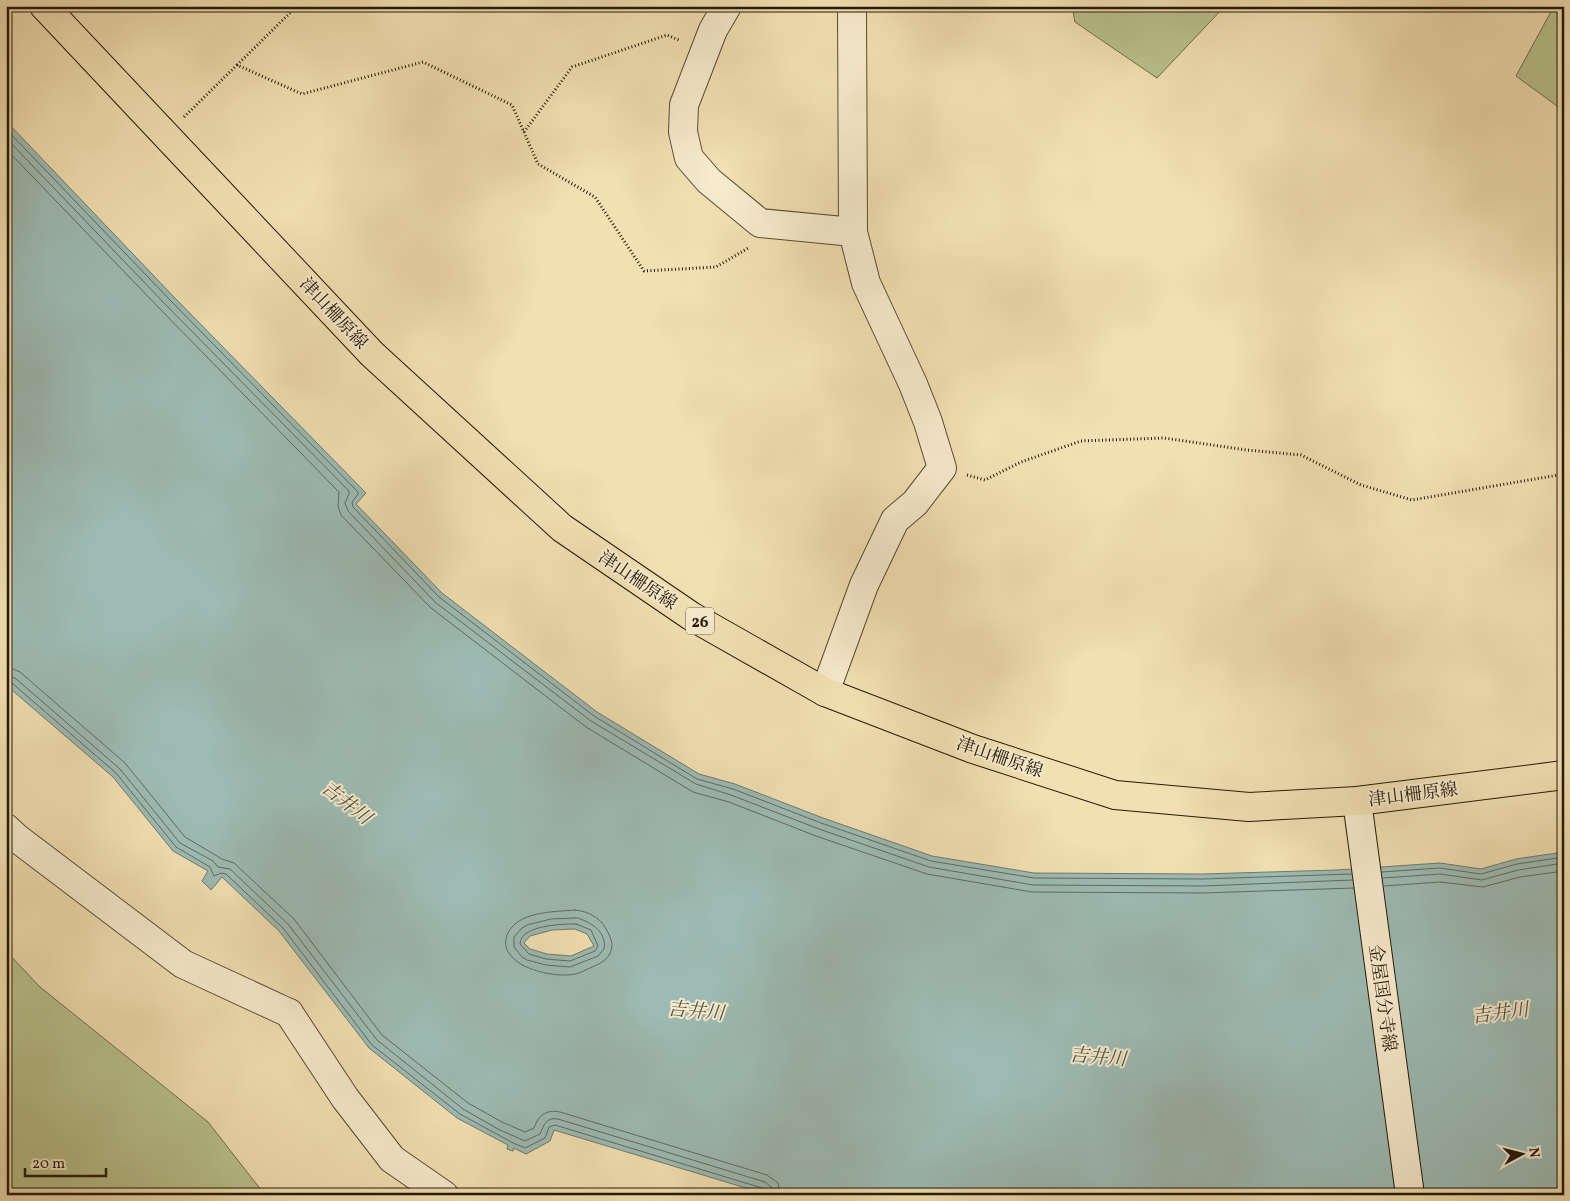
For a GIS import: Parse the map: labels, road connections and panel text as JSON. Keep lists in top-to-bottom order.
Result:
{
  "streets": {
    "main road": ["津山柵原線", "26"],
    "street": ["金屋国分寺線"]
  },
  "crossings": [
    ["津山柵原線", "金屋国分寺線"]
  ],
  "water": ["吉井川"],
  "scale_bar": "20 m",
  "north": "right"
}
